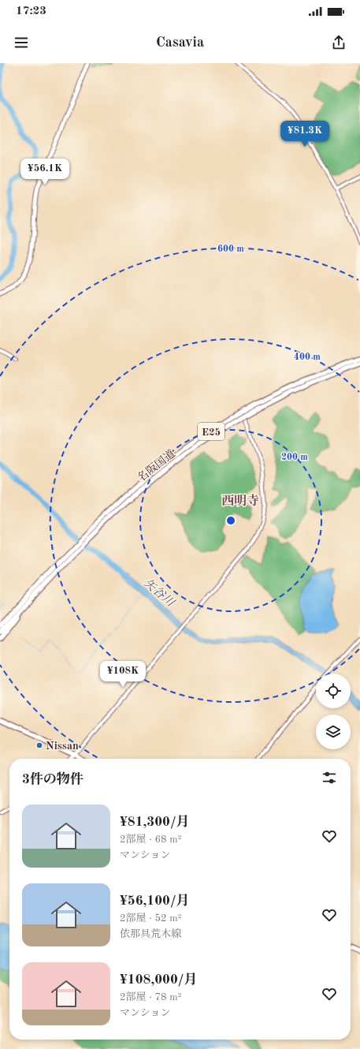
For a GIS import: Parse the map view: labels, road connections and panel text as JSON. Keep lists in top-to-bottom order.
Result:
{
  "streets": {
    "highway": ["E25", "名阪国道"]
  },
  "districts": ["西明寺"],
  "water": ["矢谷川"],
  "places": ["Nissan"],
  "page": {
    "status": "17:23",
    "header": "Casavia",
    "price": ["¥81.3K", "¥56.1K", "¥108K"],
    "heading": "3件の物件",
    "list": [
      {
        "name": "¥81,300/月",
        "note": "2部屋 · 68 m² · マンション"
      },
      {
        "name": "¥56,100/月",
        "note": "2部屋 · 52 m² · 依那具荒木線"
      },
      {
        "name": "¥108,000/月",
        "note": "2部屋 · 78 m² · マンション"
      }
    ]
  },
  "rings": ["600 m", "400 m", "200 m"]
}
